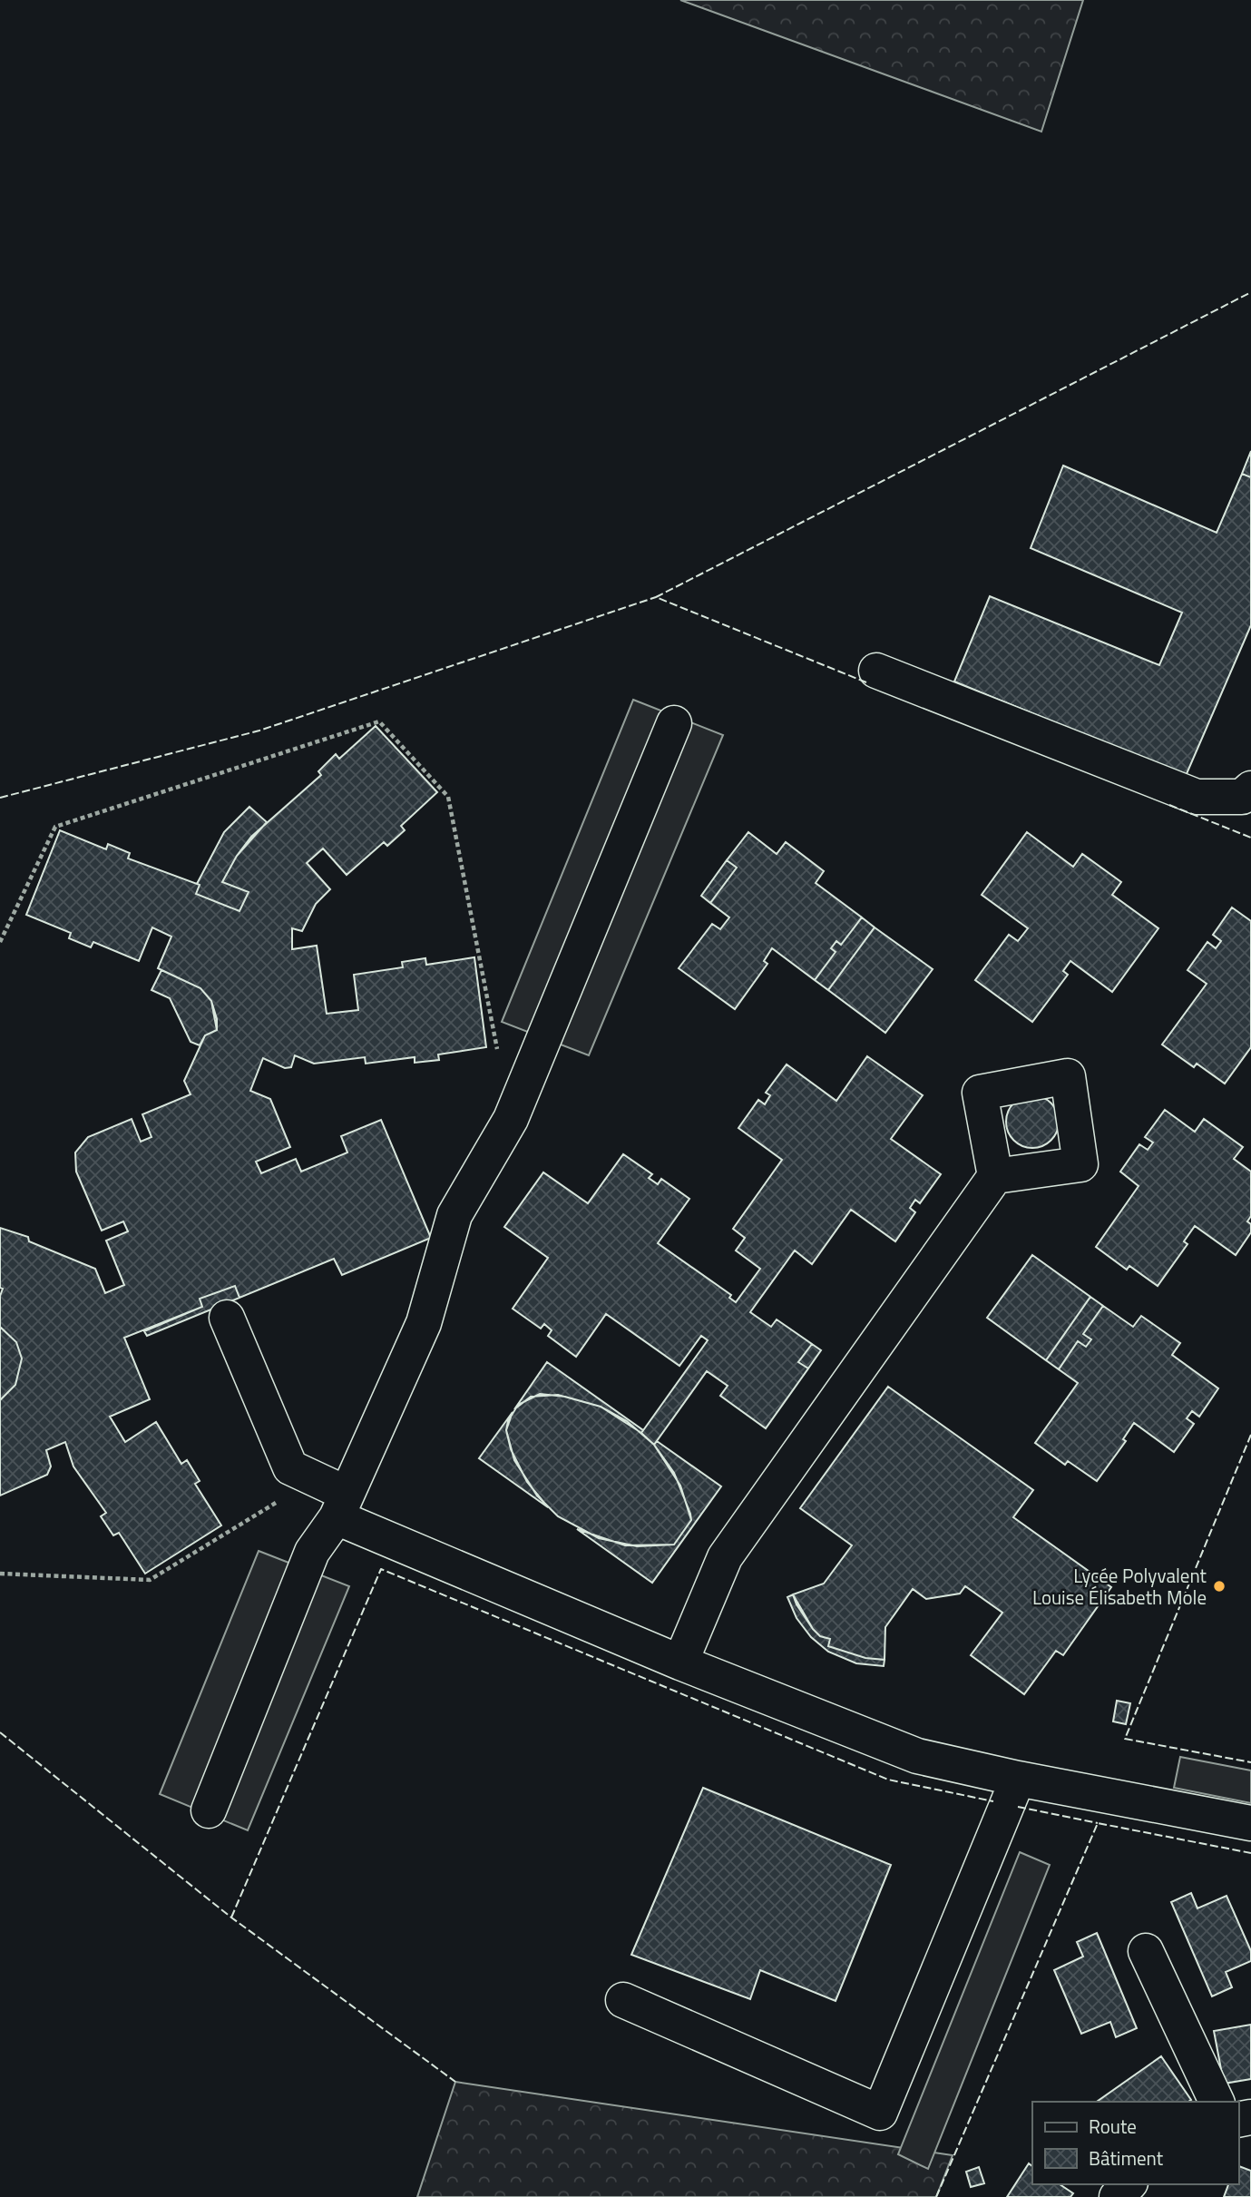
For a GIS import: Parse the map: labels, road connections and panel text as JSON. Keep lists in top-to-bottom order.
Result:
{
  "places": ["Lycée Polyvalent Louise Élisabeth Mole"],
  "legend": ["Route", "Bâtiment"]
}
